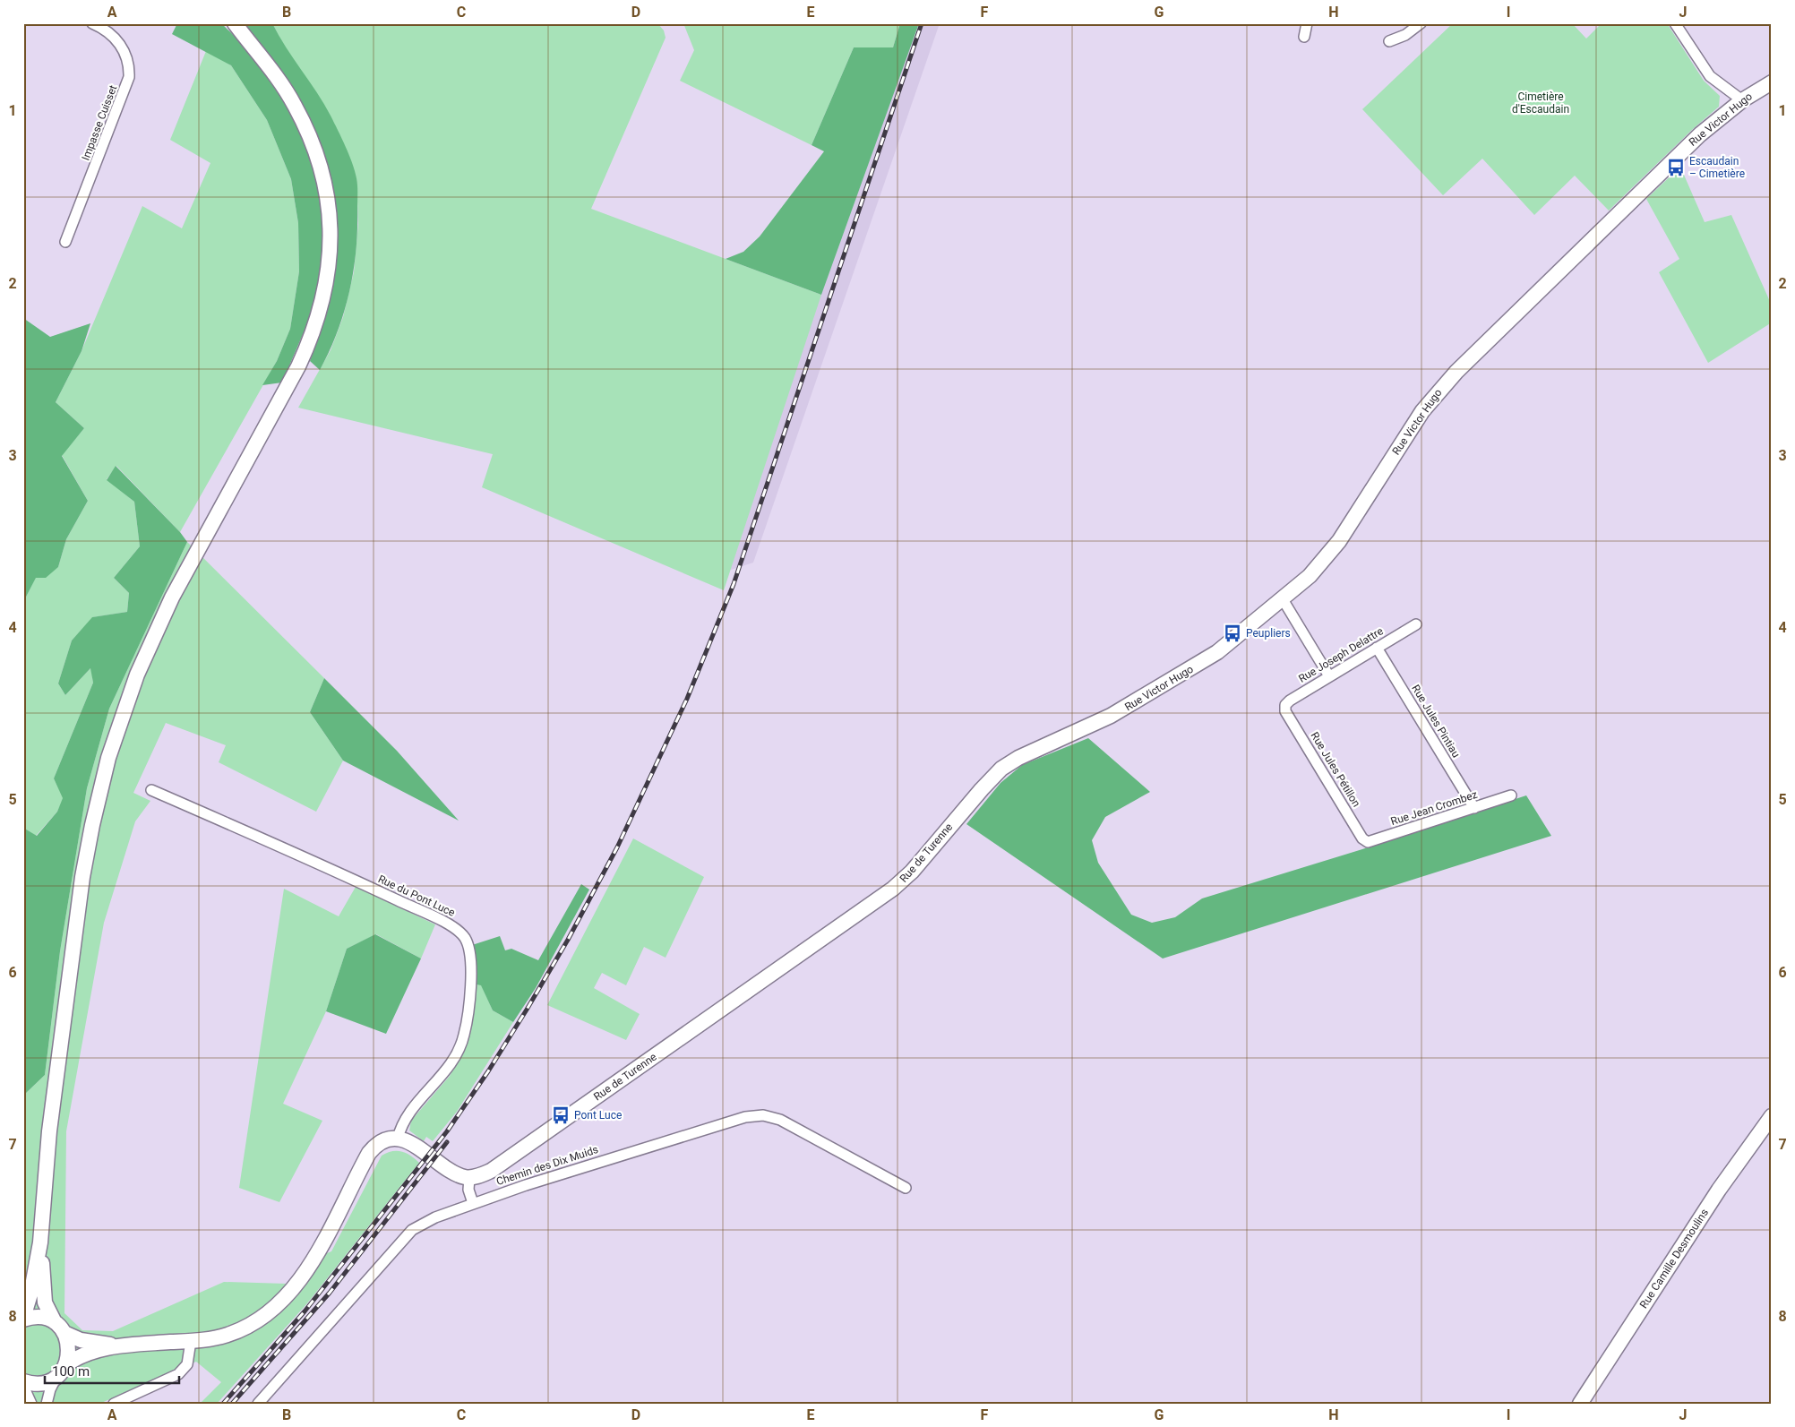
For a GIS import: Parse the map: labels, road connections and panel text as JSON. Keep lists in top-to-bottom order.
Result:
{
  "streets": {
    "street": [
      "Rue Victor Hugo",
      "Impasse Cuisset",
      "Rue Joseph Delattre",
      "Rue Jules Pintiau",
      "Rue Jules Pétillon",
      "Rue Jean Crombez",
      "Rue de Turenne",
      "Rue du Pont Luce",
      "Chemin des Dix Muids",
      "Rue Camille Desmoulins"
    ]
  },
  "crossings": [
    ["Rue Victor Hugo", "Rue de Turenne"],
    ["Rue Joseph Delattre", "Rue Jules Pintiau"],
    ["Rue Joseph Delattre", "Rue Jules Pétillon"],
    ["Rue Jules Pintiau", "Rue Jean Crombez"],
    ["Rue Jules Pétillon", "Rue Jean Crombez"]
  ],
  "parks": ["Cimetière d'Escaudain"],
  "places": {
    "bus stop": ["Escaudain – Cimetière", "Peupliers", "Pont Luce"]
  },
  "scale_bar": "100 m",
  "grid": {
    "columns": [
      "A",
      "B",
      "C",
      "D",
      "E",
      "F",
      "G",
      "H",
      "I",
      "J"
    ],
    "rows": [
      "1",
      "2",
      "3",
      "4",
      "5",
      "6",
      "7",
      "8"
    ]
  }
}
